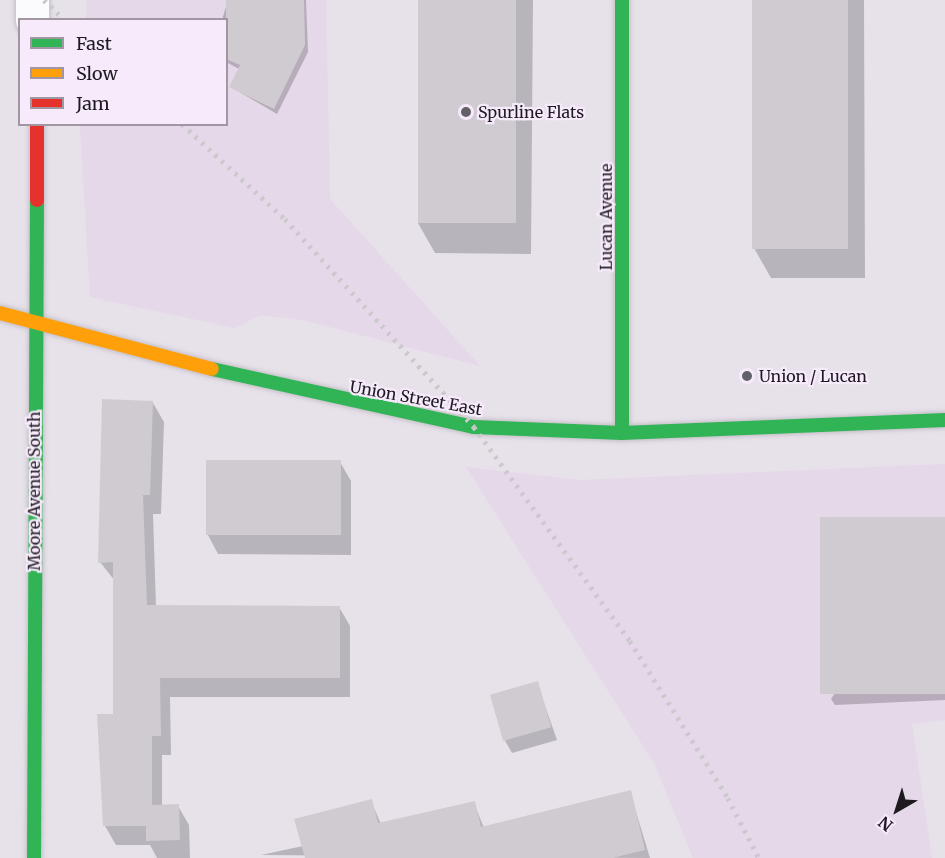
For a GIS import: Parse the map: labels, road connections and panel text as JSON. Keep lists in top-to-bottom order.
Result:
{
  "streets": {
    "street": ["Lucan Avenue", "Union Street East", "Moore Avenue South"]
  },
  "crossings": [
    ["Lucan Avenue", "Union Street East"],
    ["Union Street East", "Moore Avenue South"]
  ],
  "places": ["Spurline Flats", "Union / Lucan"],
  "legend": ["Fast", "Slow", "Jam"],
  "north": "bottom left"
}
